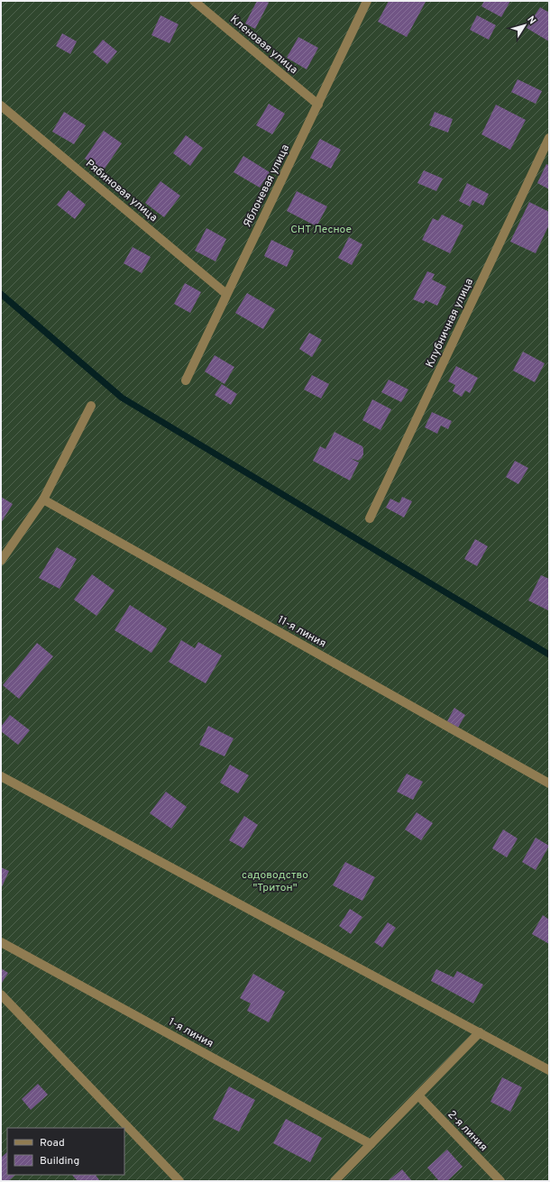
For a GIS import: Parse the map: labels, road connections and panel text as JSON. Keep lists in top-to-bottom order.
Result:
{
  "streets": {
    "street": [
      "Кленовая улица",
      "Яблоневая улица",
      "Рябиновая улица",
      "Клубничная улица",
      "11-я линия",
      "1-я линия",
      "2-я линия"
    ]
  },
  "crossings": [
    ["Кленовая улица", "Яблоневая улица"],
    ["Яблоневая улица", "Рябиновая улица"]
  ],
  "parks": ["СНТ Лесное", "садоводство \"Тритон\""],
  "legend": ["Road", "Building"],
  "north": "top right"
}
